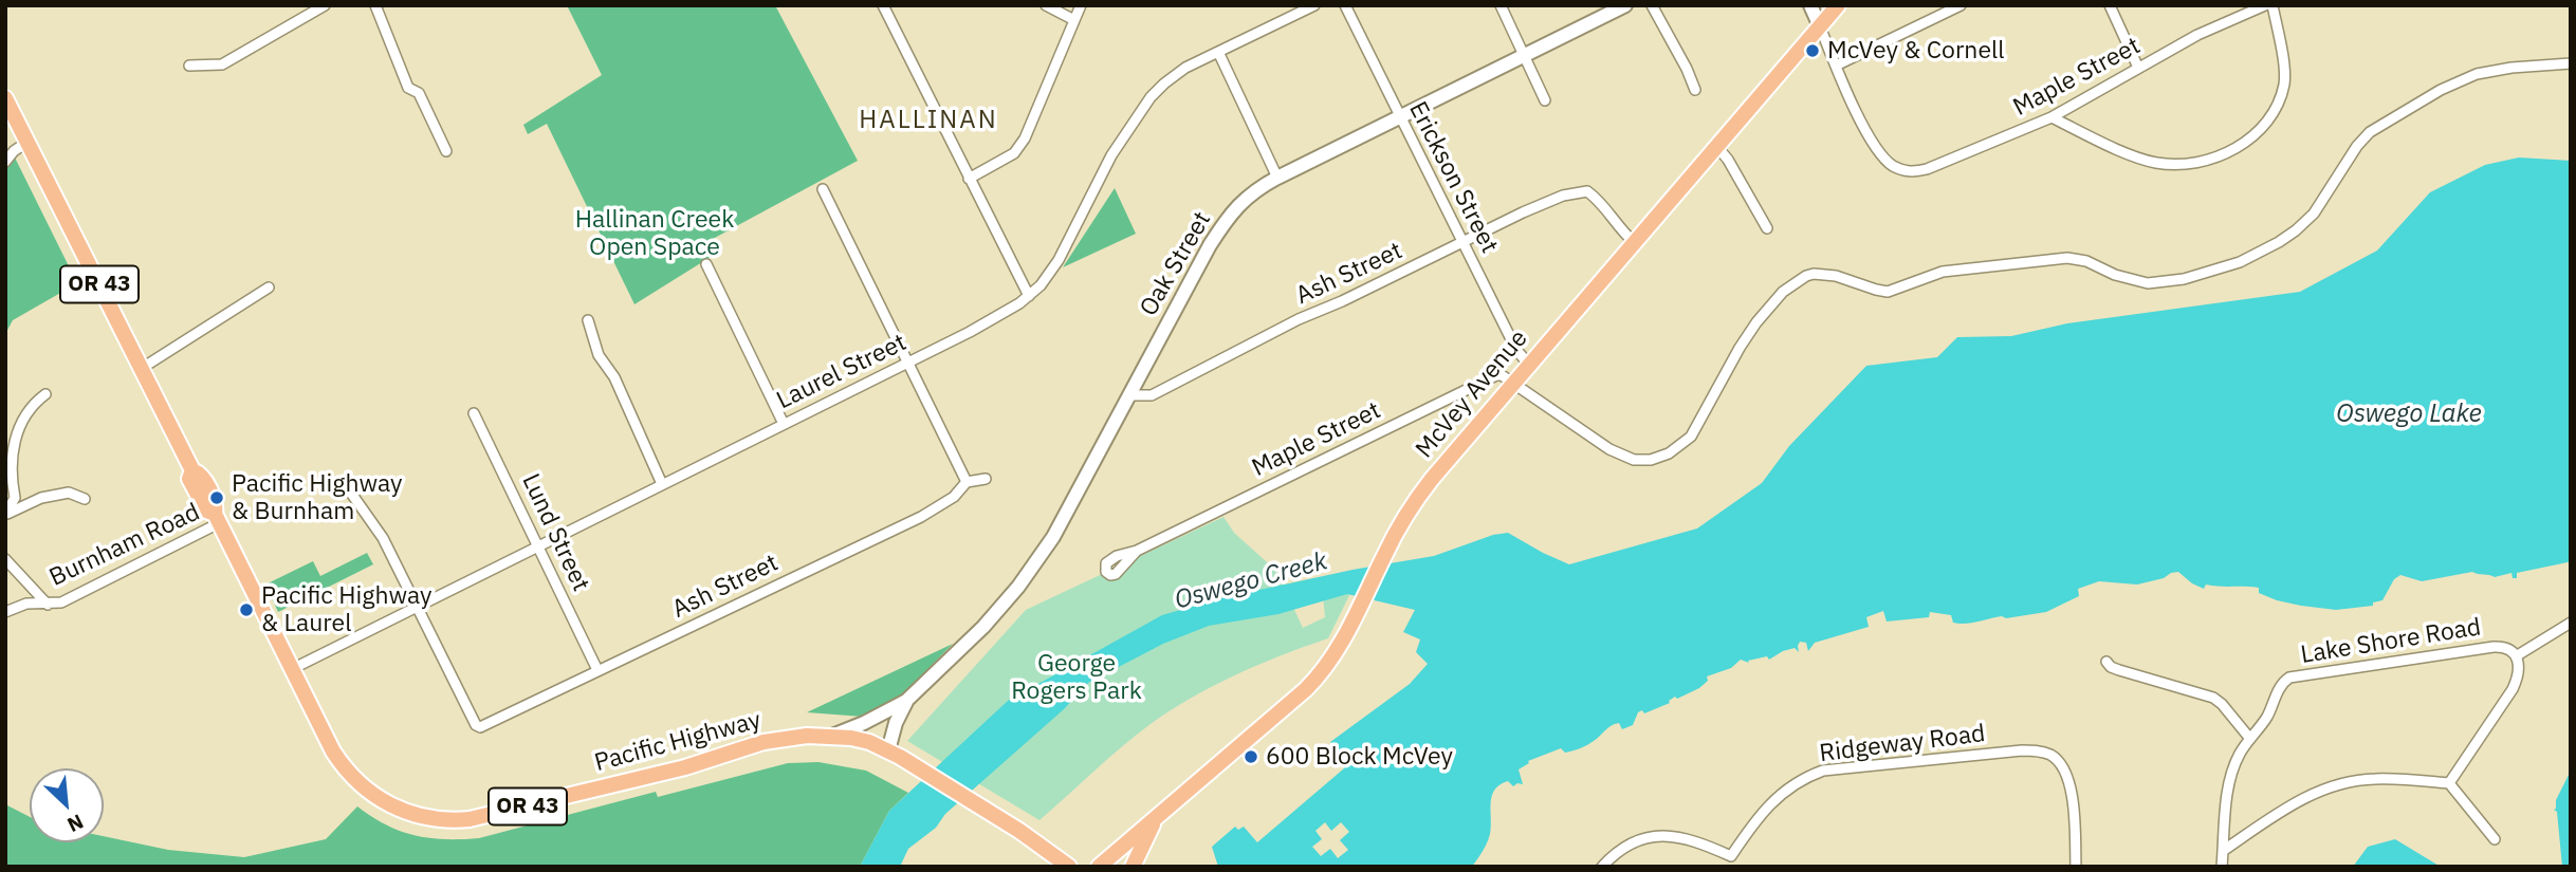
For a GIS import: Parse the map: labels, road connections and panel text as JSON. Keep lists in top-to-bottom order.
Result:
{
  "streets": {
    "main road": ["OR 43", "McVey Avenue", "Pacific Highway"],
    "street": [
      "Maple Street",
      "Erickson Street",
      "Oak Street",
      "Ash Street",
      "Laurel Street",
      "Lund Street",
      "Burnham Road",
      "Lake Shore Road",
      "Ridgeway Road"
    ]
  },
  "crossings": [
    ["Maple Street", "McVey Avenue"],
    ["Erickson Street", "Oak Street"],
    ["Erickson Street", "Ash Street"],
    ["Erickson Street", "McVey Avenue"],
    ["Oak Street", "Ash Street"],
    ["Oak Street", "Pacific Highway"],
    ["Ash Street", "Laurel Street"],
    ["Ash Street", "McVey Avenue"],
    ["Ash Street", "Lund Street"],
    ["Laurel Street", "Lund Street"],
    ["Laurel Street", "Pacific Highway"],
    ["Burnham Road", "Pacific Highway"]
  ],
  "districts": ["HALLINAN"],
  "water": ["Oswego Lake", "Oswego Creek"],
  "parks": ["Hallinan Creek Open Space", "George Rogers Park"],
  "places": [
    "McVey & Cornell",
    "Pacific Highway & Burnham",
    "Pacific Highway & Laurel",
    "600 Block McVey"
  ],
  "north": "bottom right"
}
